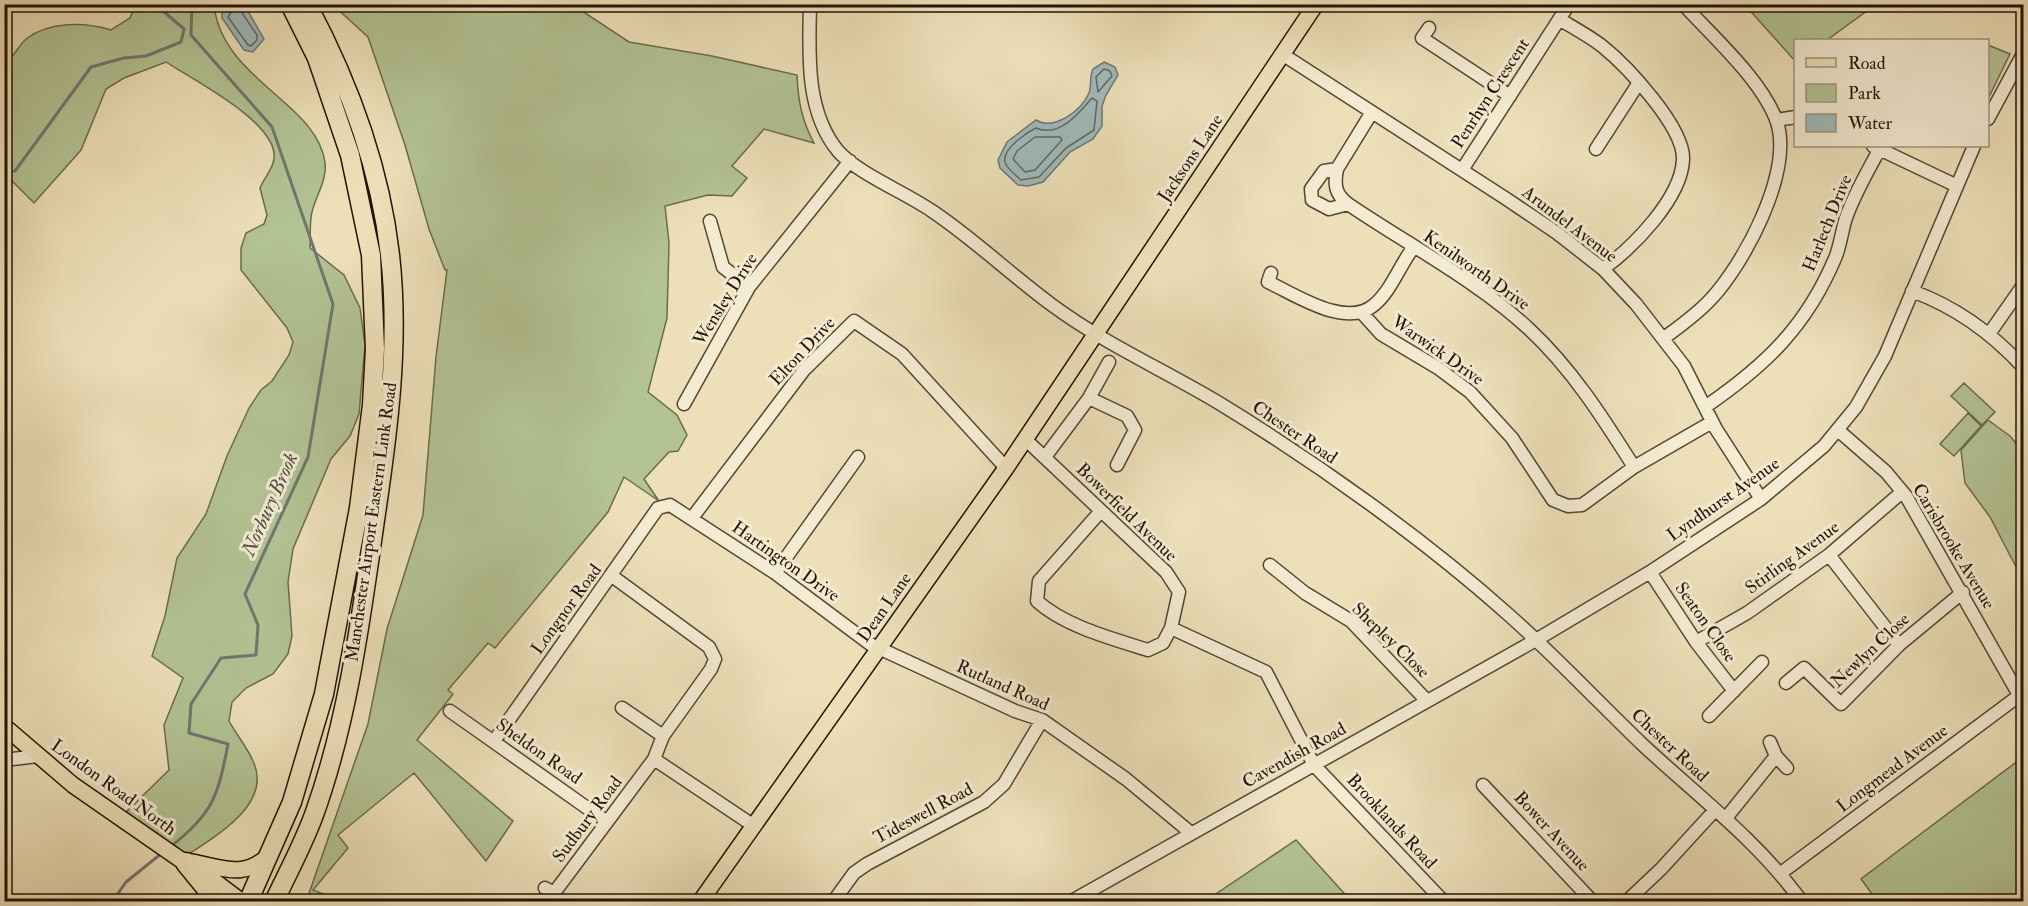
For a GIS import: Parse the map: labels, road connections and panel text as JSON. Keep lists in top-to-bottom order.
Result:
{
  "streets": {
    "highway": ["Manchester Airport Eastern Link Road"],
    "main road": ["Jacksons Lane", "Dean Lane", "London Road North"],
    "street": [
      "Penrhyn Crescent",
      "Harlech Drive",
      "Arundel Avenue",
      "Kenilworth Drive",
      "Wensley Drive",
      "Warwick Drive",
      "Elton Drive",
      "Chester Road",
      "Lyndhurst Avenue",
      "Bowerfield Avenue",
      "Carisbrooke Avenue",
      "Stirling Avenue",
      "Hartington Drive",
      "Longnor Road",
      "Seaton Close",
      "Shepley Close",
      "Newlyn Close",
      "Rutland Road",
      "Sheldon Road",
      "Cavendish Road",
      "Longmead Avenue",
      "Tideswell Road",
      "Sudbury Road",
      "Brooklands Road",
      "Bower Avenue"
    ]
  },
  "crossings": [
    ["Penrhyn Crescent", "Arundel Avenue"],
    ["Jacksons Lane", "Arundel Avenue"],
    ["Jacksons Lane", "Chester Road"],
    ["Jacksons Lane", "Dean Lane"],
    ["Harlech Drive", "Arundel Avenue"],
    ["Arundel Avenue", "Warwick Drive"],
    ["Arundel Avenue", "Lyndhurst Avenue"],
    ["Kenilworth Drive", "Warwick Drive"],
    ["Wensley Drive", "Chester Road"],
    ["Elton Drive", "Hartington Drive"],
    ["Elton Drive", "Dean Lane"],
    ["Chester Road", "Lyndhurst Avenue"],
    ["Chester Road", "Dean Lane"],
    ["Chester Road", "Cavendish Road"],
    ["Chester Road", "Longmead Avenue"],
    ["Lyndhurst Avenue", "Carisbrooke Avenue"],
    ["Lyndhurst Avenue", "Seaton Close"],
    ["Lyndhurst Avenue", "Cavendish Road"],
    ["Bowerfield Avenue", "Dean Lane"],
    ["Carisbrooke Avenue", "Stirling Avenue"],
    ["Carisbrooke Avenue", "Newlyn Close"],
    ["Carisbrooke Avenue", "Longmead Avenue"],
    ["Stirling Avenue", "Seaton Close"],
    ["Hartington Drive", "Dean Lane"],
    ["Hartington Drive", "Longnor Road"],
    ["Hartington Drive", "Rutland Road"],
    ["Dean Lane", "Rutland Road"],
    ["Longnor Road", "Sheldon Road"],
    ["Longnor Road", "Sudbury Road"],
    ["Shepley Close", "Cavendish Road"],
    ["Rutland Road", "Cavendish Road"],
    ["Rutland Road", "Tideswell Road"],
    ["Sheldon Road", "Sudbury Road"],
    ["Cavendish Road", "Brooklands Road"]
  ],
  "water": ["Norbury Brook"],
  "legend": ["Road", "Park", "Water"]
}
